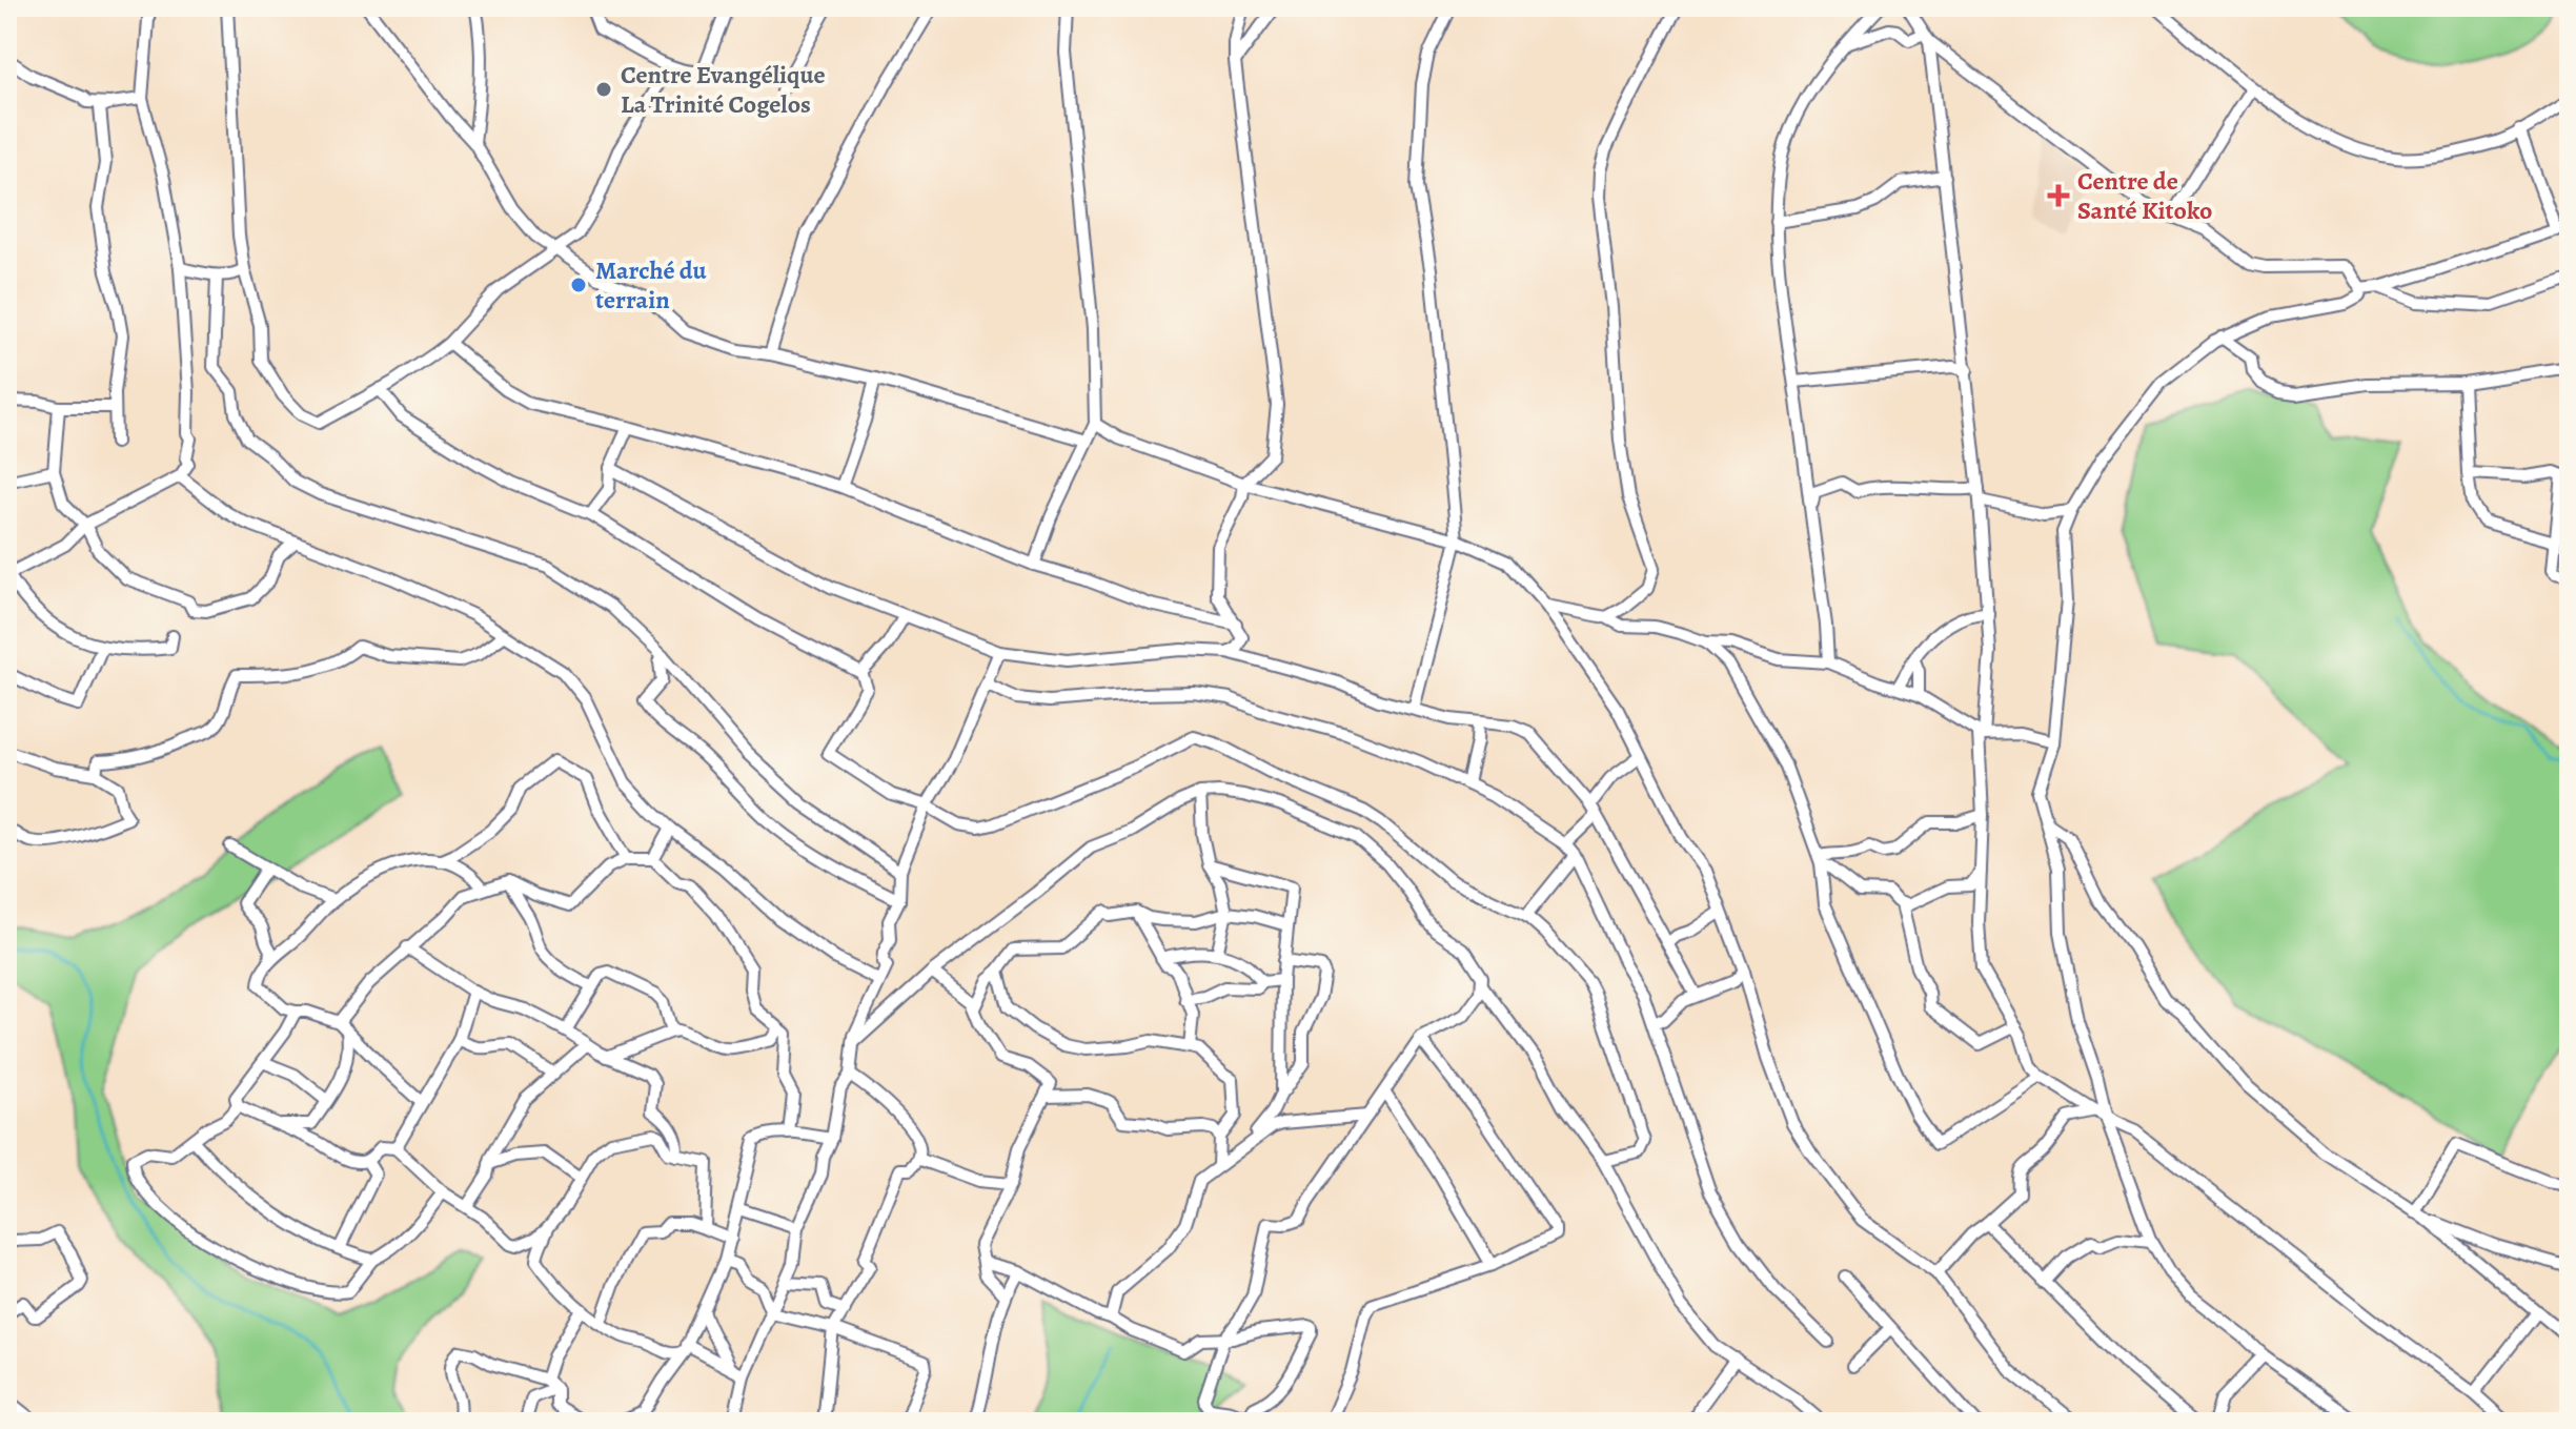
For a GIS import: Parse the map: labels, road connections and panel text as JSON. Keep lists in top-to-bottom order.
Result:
{
  "places": {
    "other": ["Centre Evangélique La Trinité Cogelos", "Marché du terrain"],
    "health": ["Centre de Santé Kitoko"]
  }
}
